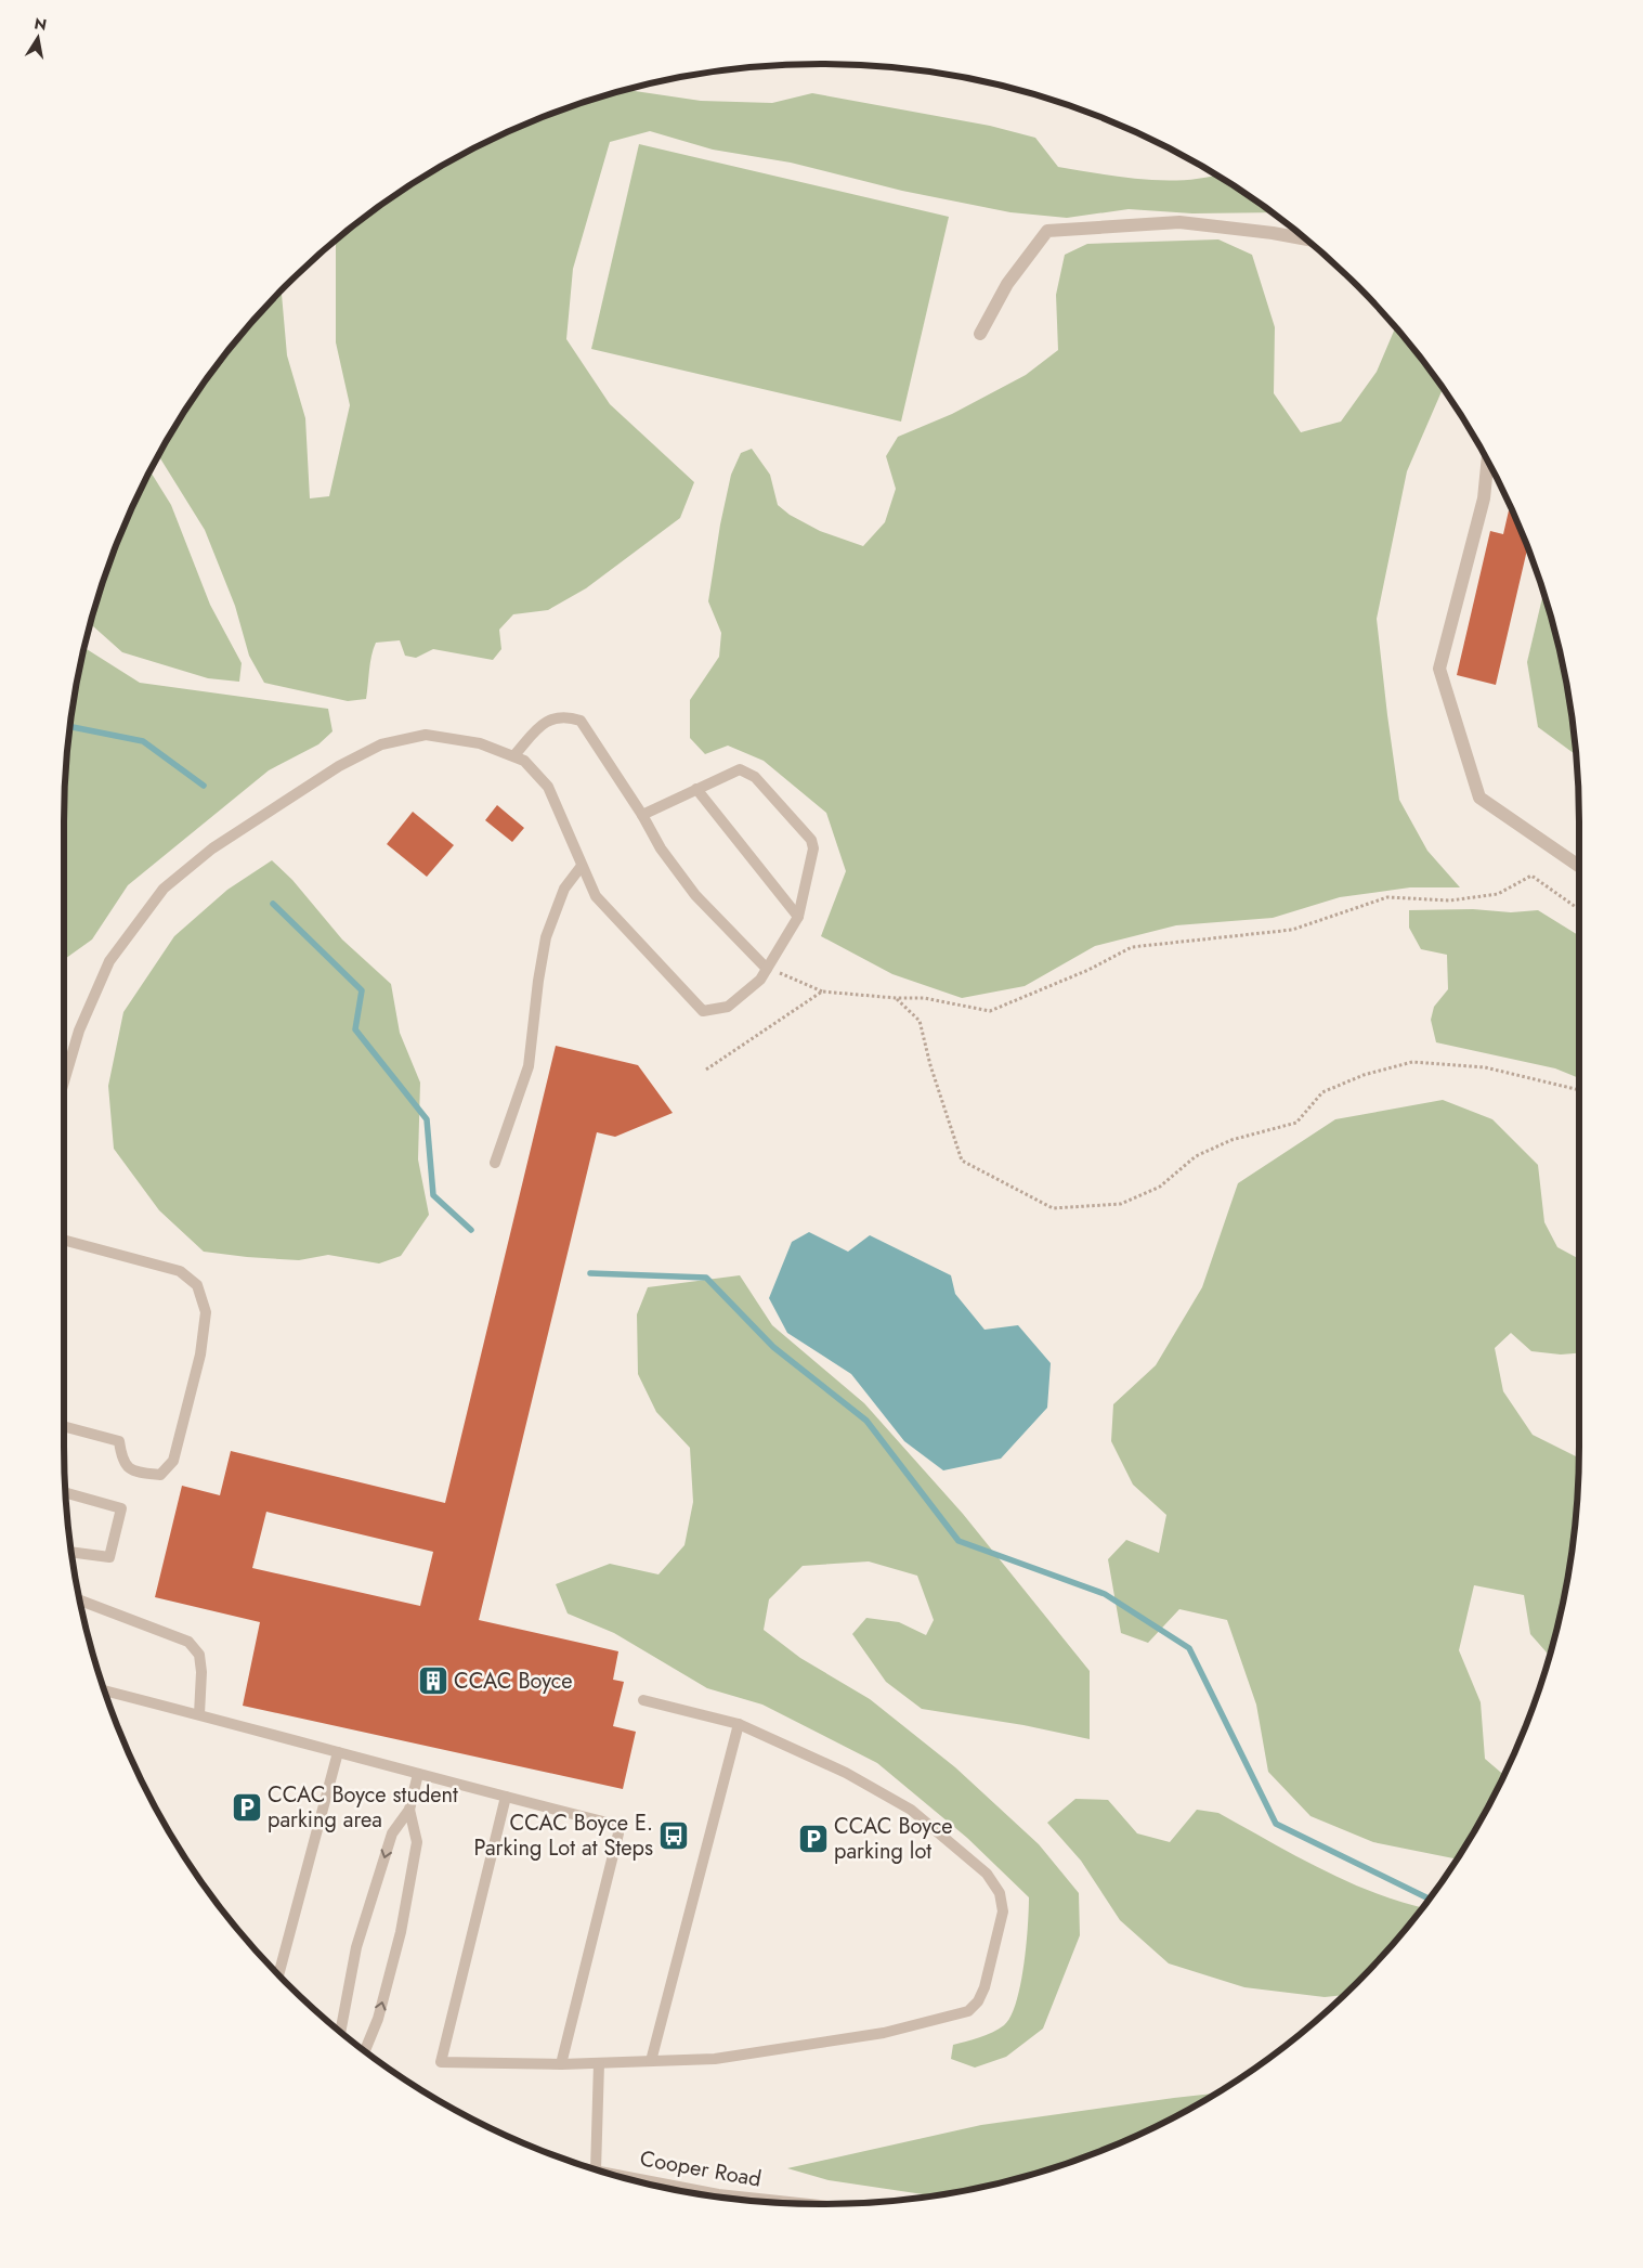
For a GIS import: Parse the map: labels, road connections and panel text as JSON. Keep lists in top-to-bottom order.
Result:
{
  "streets": {
    "street": ["Cooper Road"]
  },
  "places": {
    "building": ["CCAC Boyce"],
    "parking": ["CCAC Boyce student parking area", "CCAC Boyce parking lot"],
    "bus stop": ["CCAC Boyce E. Parking Lot at Steps"]
  },
  "north": "top"
}
